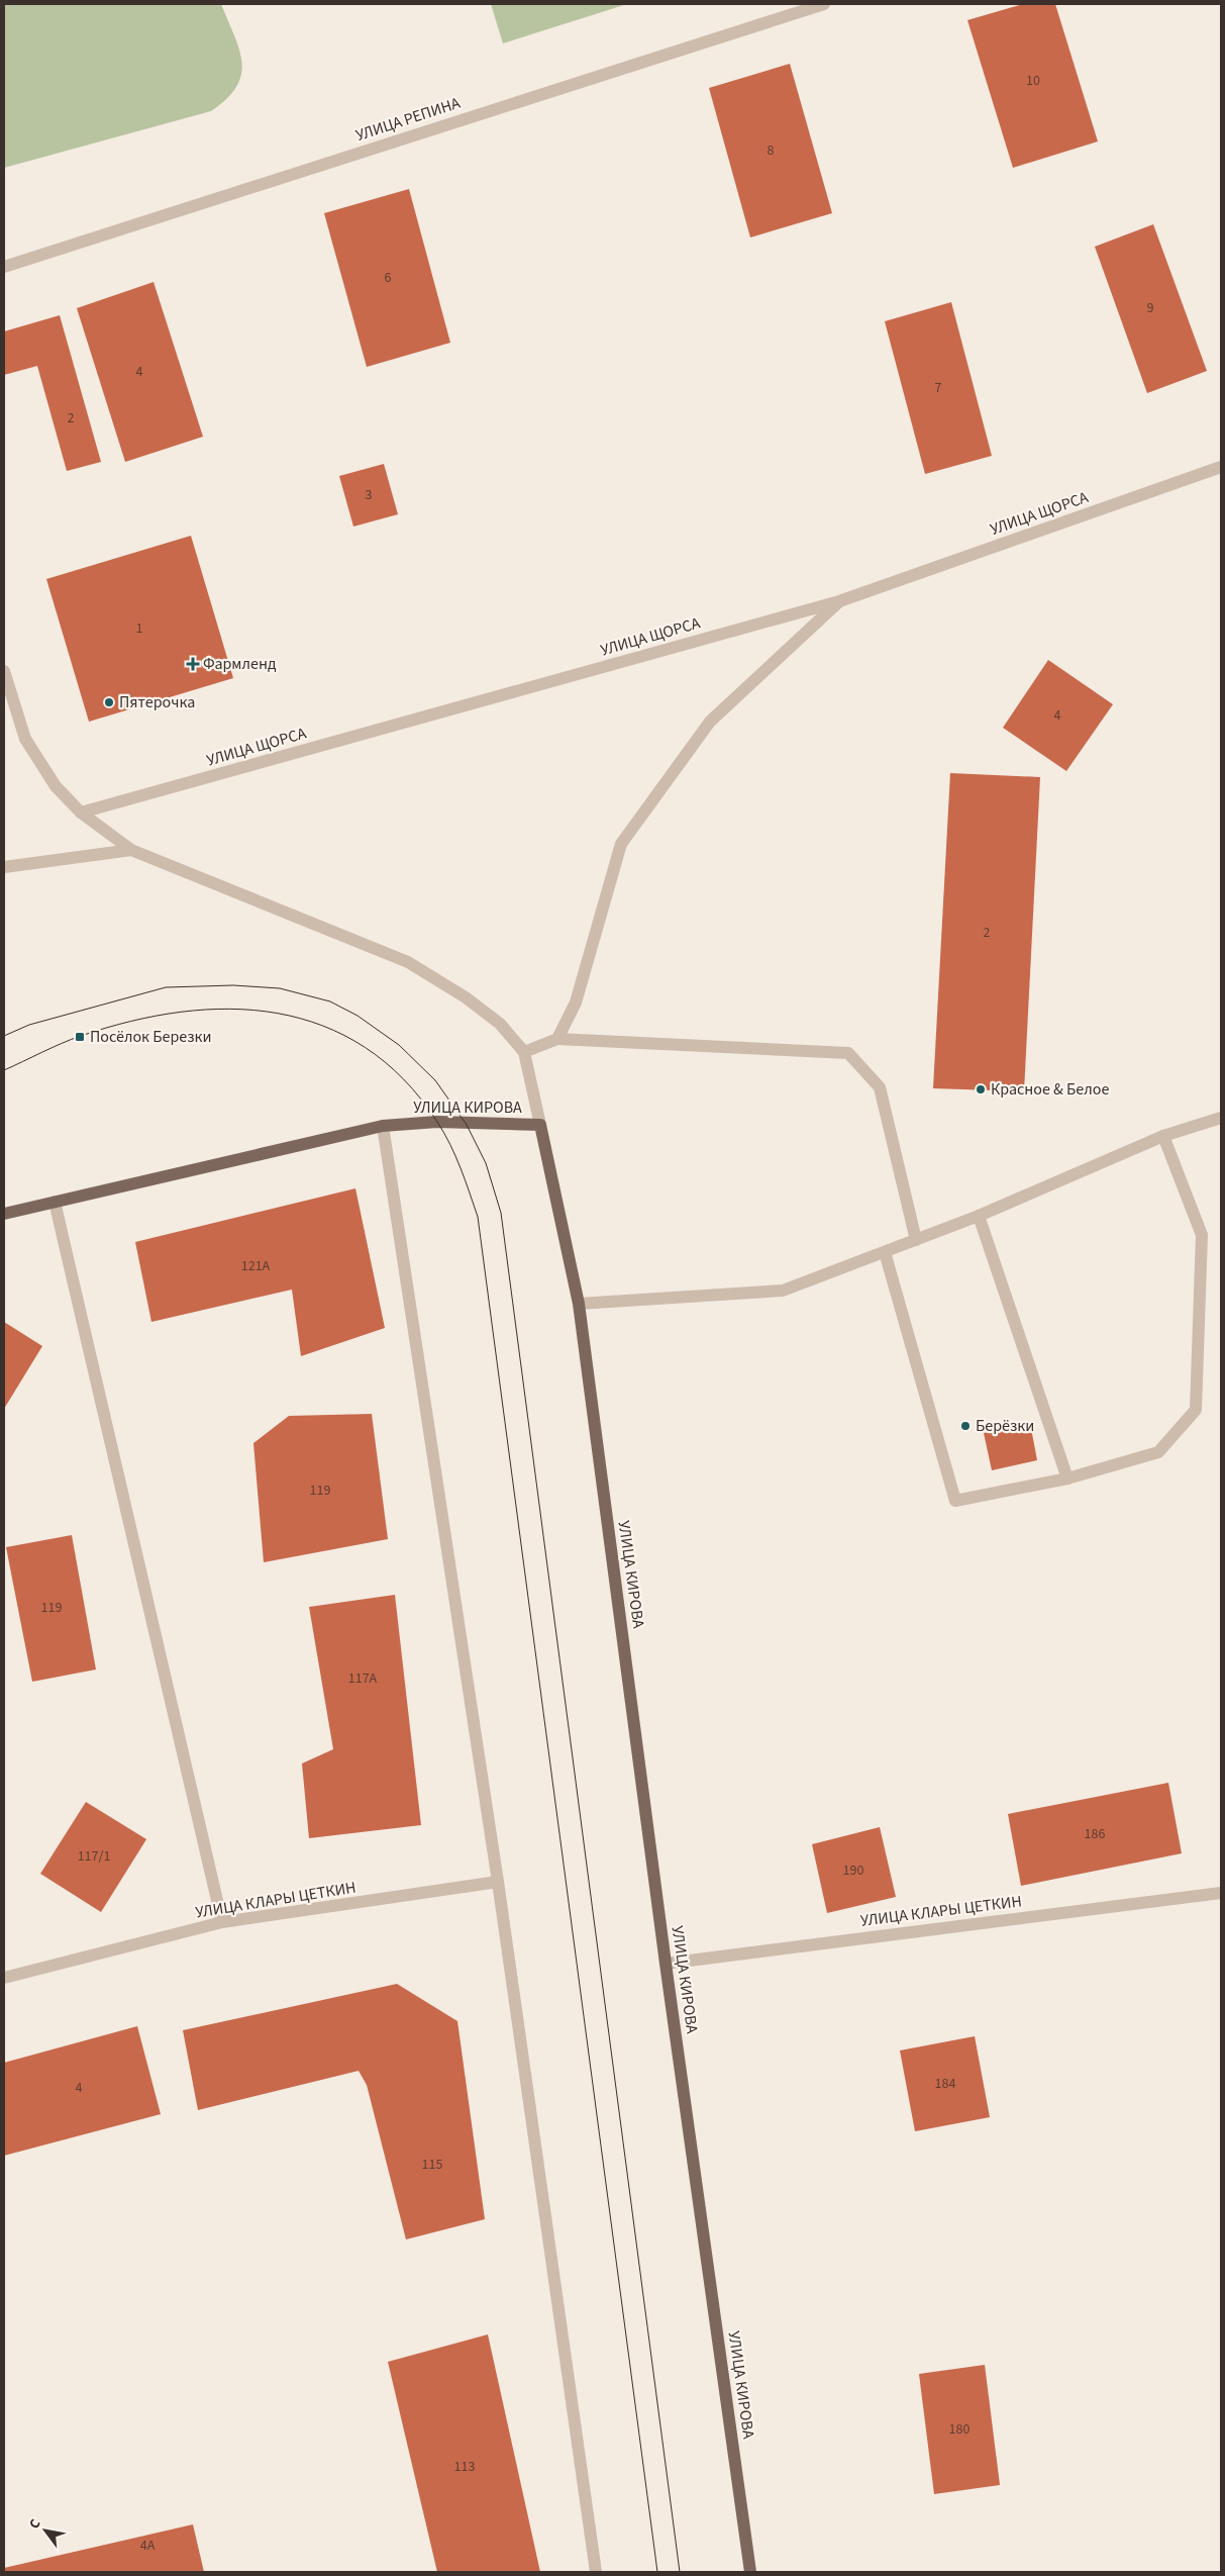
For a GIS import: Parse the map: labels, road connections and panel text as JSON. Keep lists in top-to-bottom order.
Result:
{
  "streets": {
    "main road": ["УЛИЦА КИРОВА"],
    "street": ["УЛИЦА РЕПИНА", "УЛИЦА ЩОРСА", "УЛИЦА КЛАРЫ ЦЕТКИН"]
  },
  "crossings": [
    ["УЛИЦА КИРОВА", "УЛИЦА КЛАРЫ ЦЕТКИН"]
  ],
  "places": {
    "health": ["Фармленд"],
    "other": ["Пятерочка", "Красное & Белое", "Берёзки"],
    "transit": ["Посёлок Березки"]
  },
  "house_numbers": [
    "10",
    "8",
    "6",
    "9",
    "4",
    "7",
    "2",
    "3",
    "1",
    "4",
    "2",
    "121А",
    "119",
    "119",
    "117А",
    "186",
    "117/1",
    "190",
    "184",
    "4",
    "115",
    "180",
    "113",
    "4А"
  ],
  "north": "top left"
}
